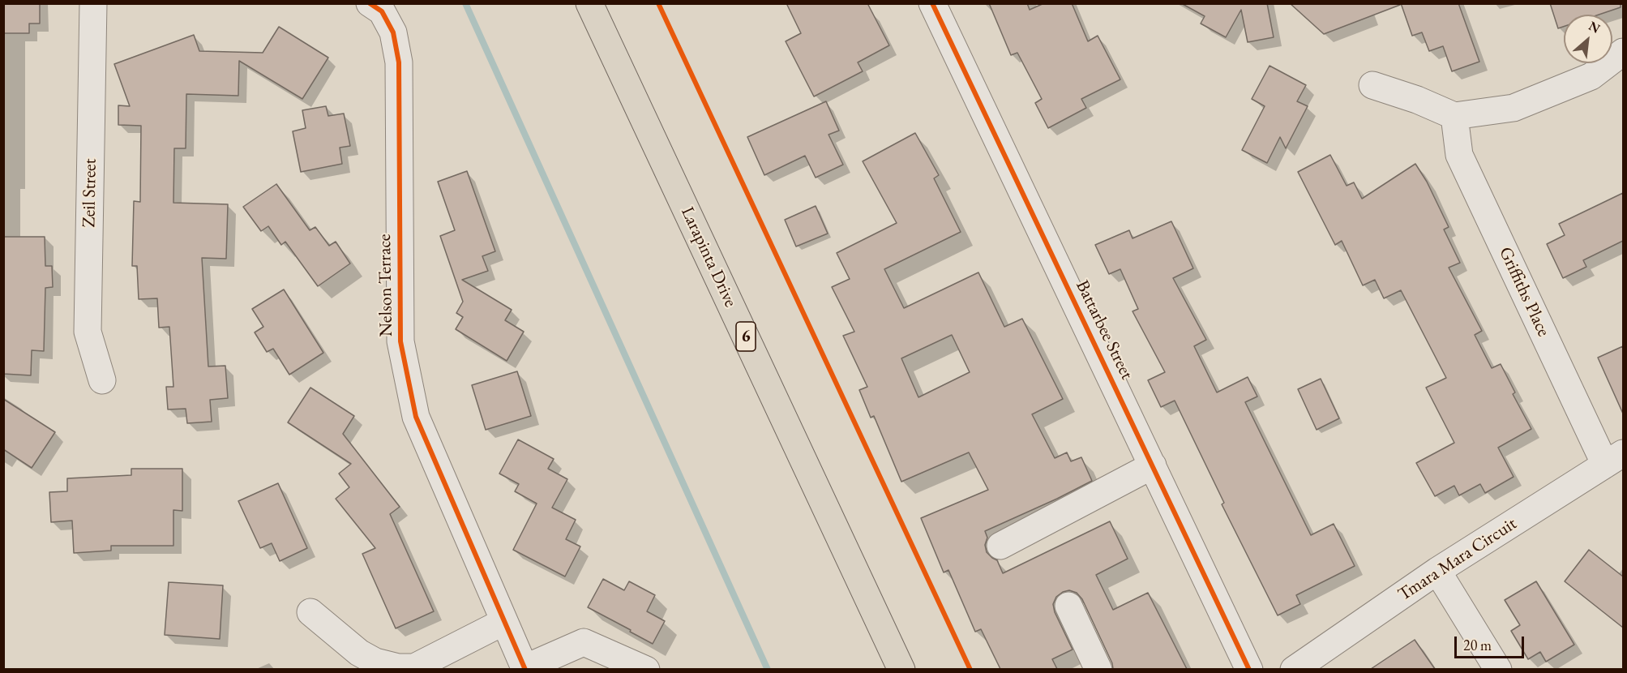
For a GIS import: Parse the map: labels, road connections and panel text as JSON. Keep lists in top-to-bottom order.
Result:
{
  "streets": {
    "main road": ["Larapinta Drive", "6"],
    "street": [
      "Zeil Street",
      "Nelson Terrace",
      "Griffiths Place",
      "Battarbee Street",
      "Tmara Mara Circuit"
    ]
  },
  "crossings": [
    ["Griffiths Place", "Tmara Mara Circuit"]
  ],
  "scale_bar": "20 m",
  "north": "top right"
}
